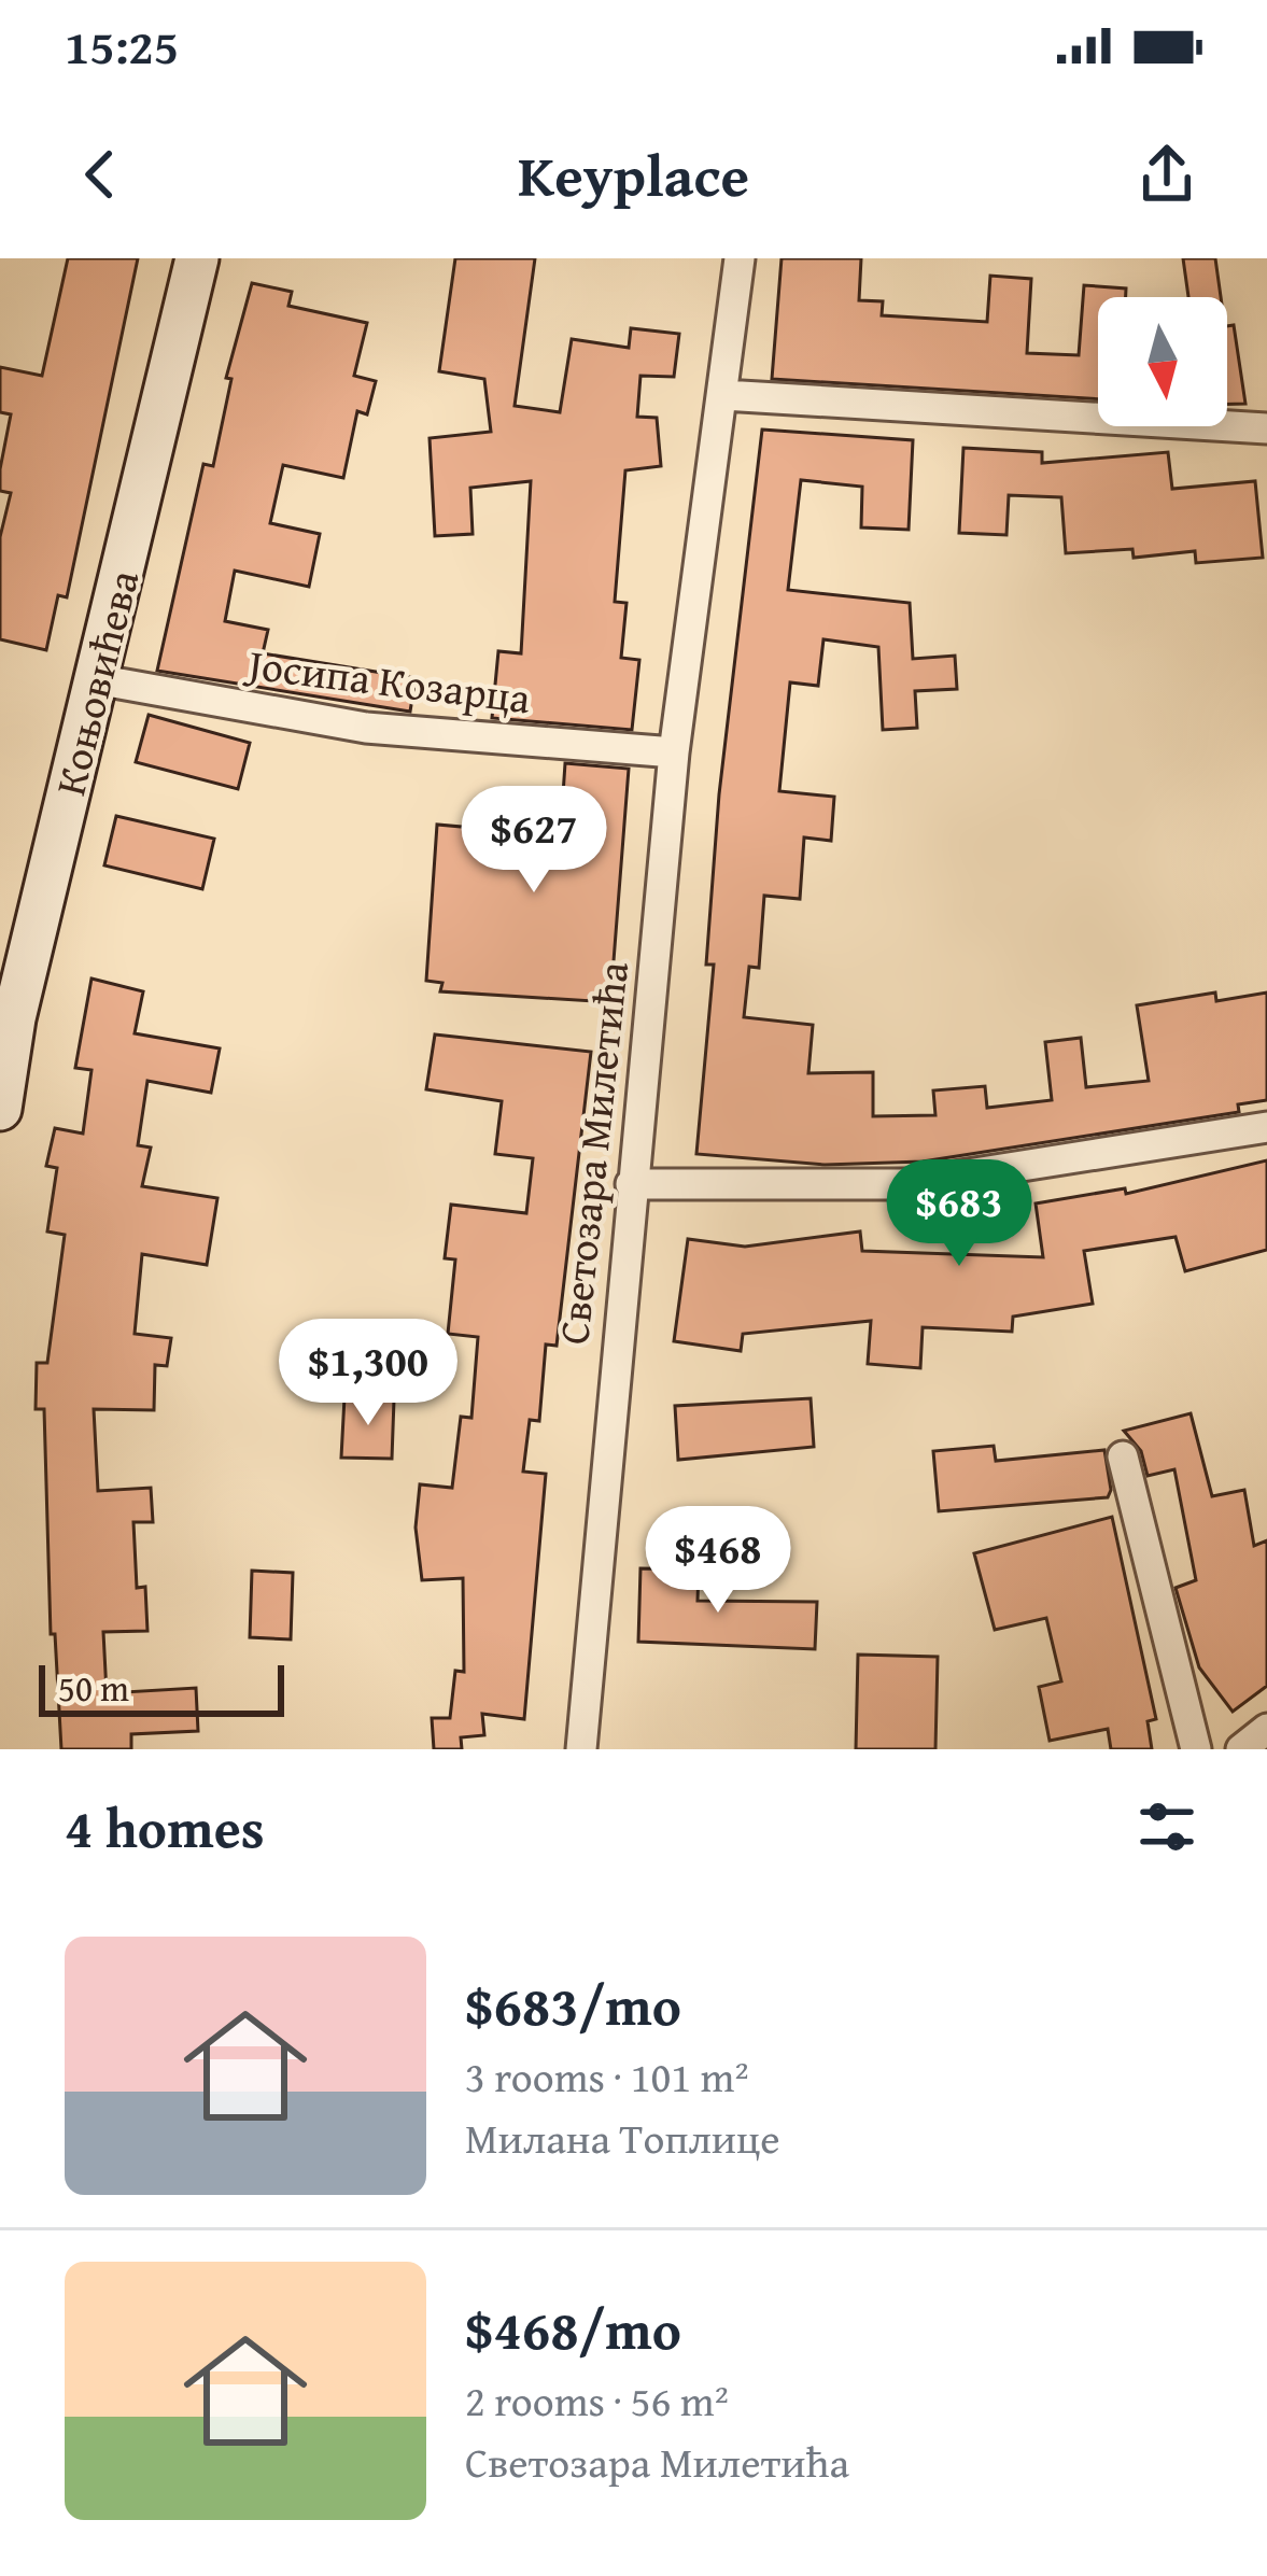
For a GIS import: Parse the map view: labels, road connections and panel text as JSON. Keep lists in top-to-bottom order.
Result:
{
  "streets": {
    "main road": ["Коњовићева"],
    "street": ["Јосипа Козарца", "Светозара Милетића"]
  },
  "crossings": [
    ["Јосипа Козарца", "Коњовићева"],
    ["Јосипа Козарца", "Светозара Милетића"]
  ],
  "scale_bar": "50 m",
  "north": "bottom",
  "page": {
    "status": "15:25",
    "header": "Keyplace",
    "price": [
      "$627",
      "$683",
      "$1,300",
      "$468"
    ],
    "scale": "50 m",
    "heading": "4 homes",
    "list": [
      {
        "name": "$683/mo",
        "note": "3 rooms · 101 m² · Милана Топлице"
      },
      {
        "name": "$468/mo",
        "note": "2 rooms · 56 m² · Светозара Милетића"
      }
    ]
  }
}
